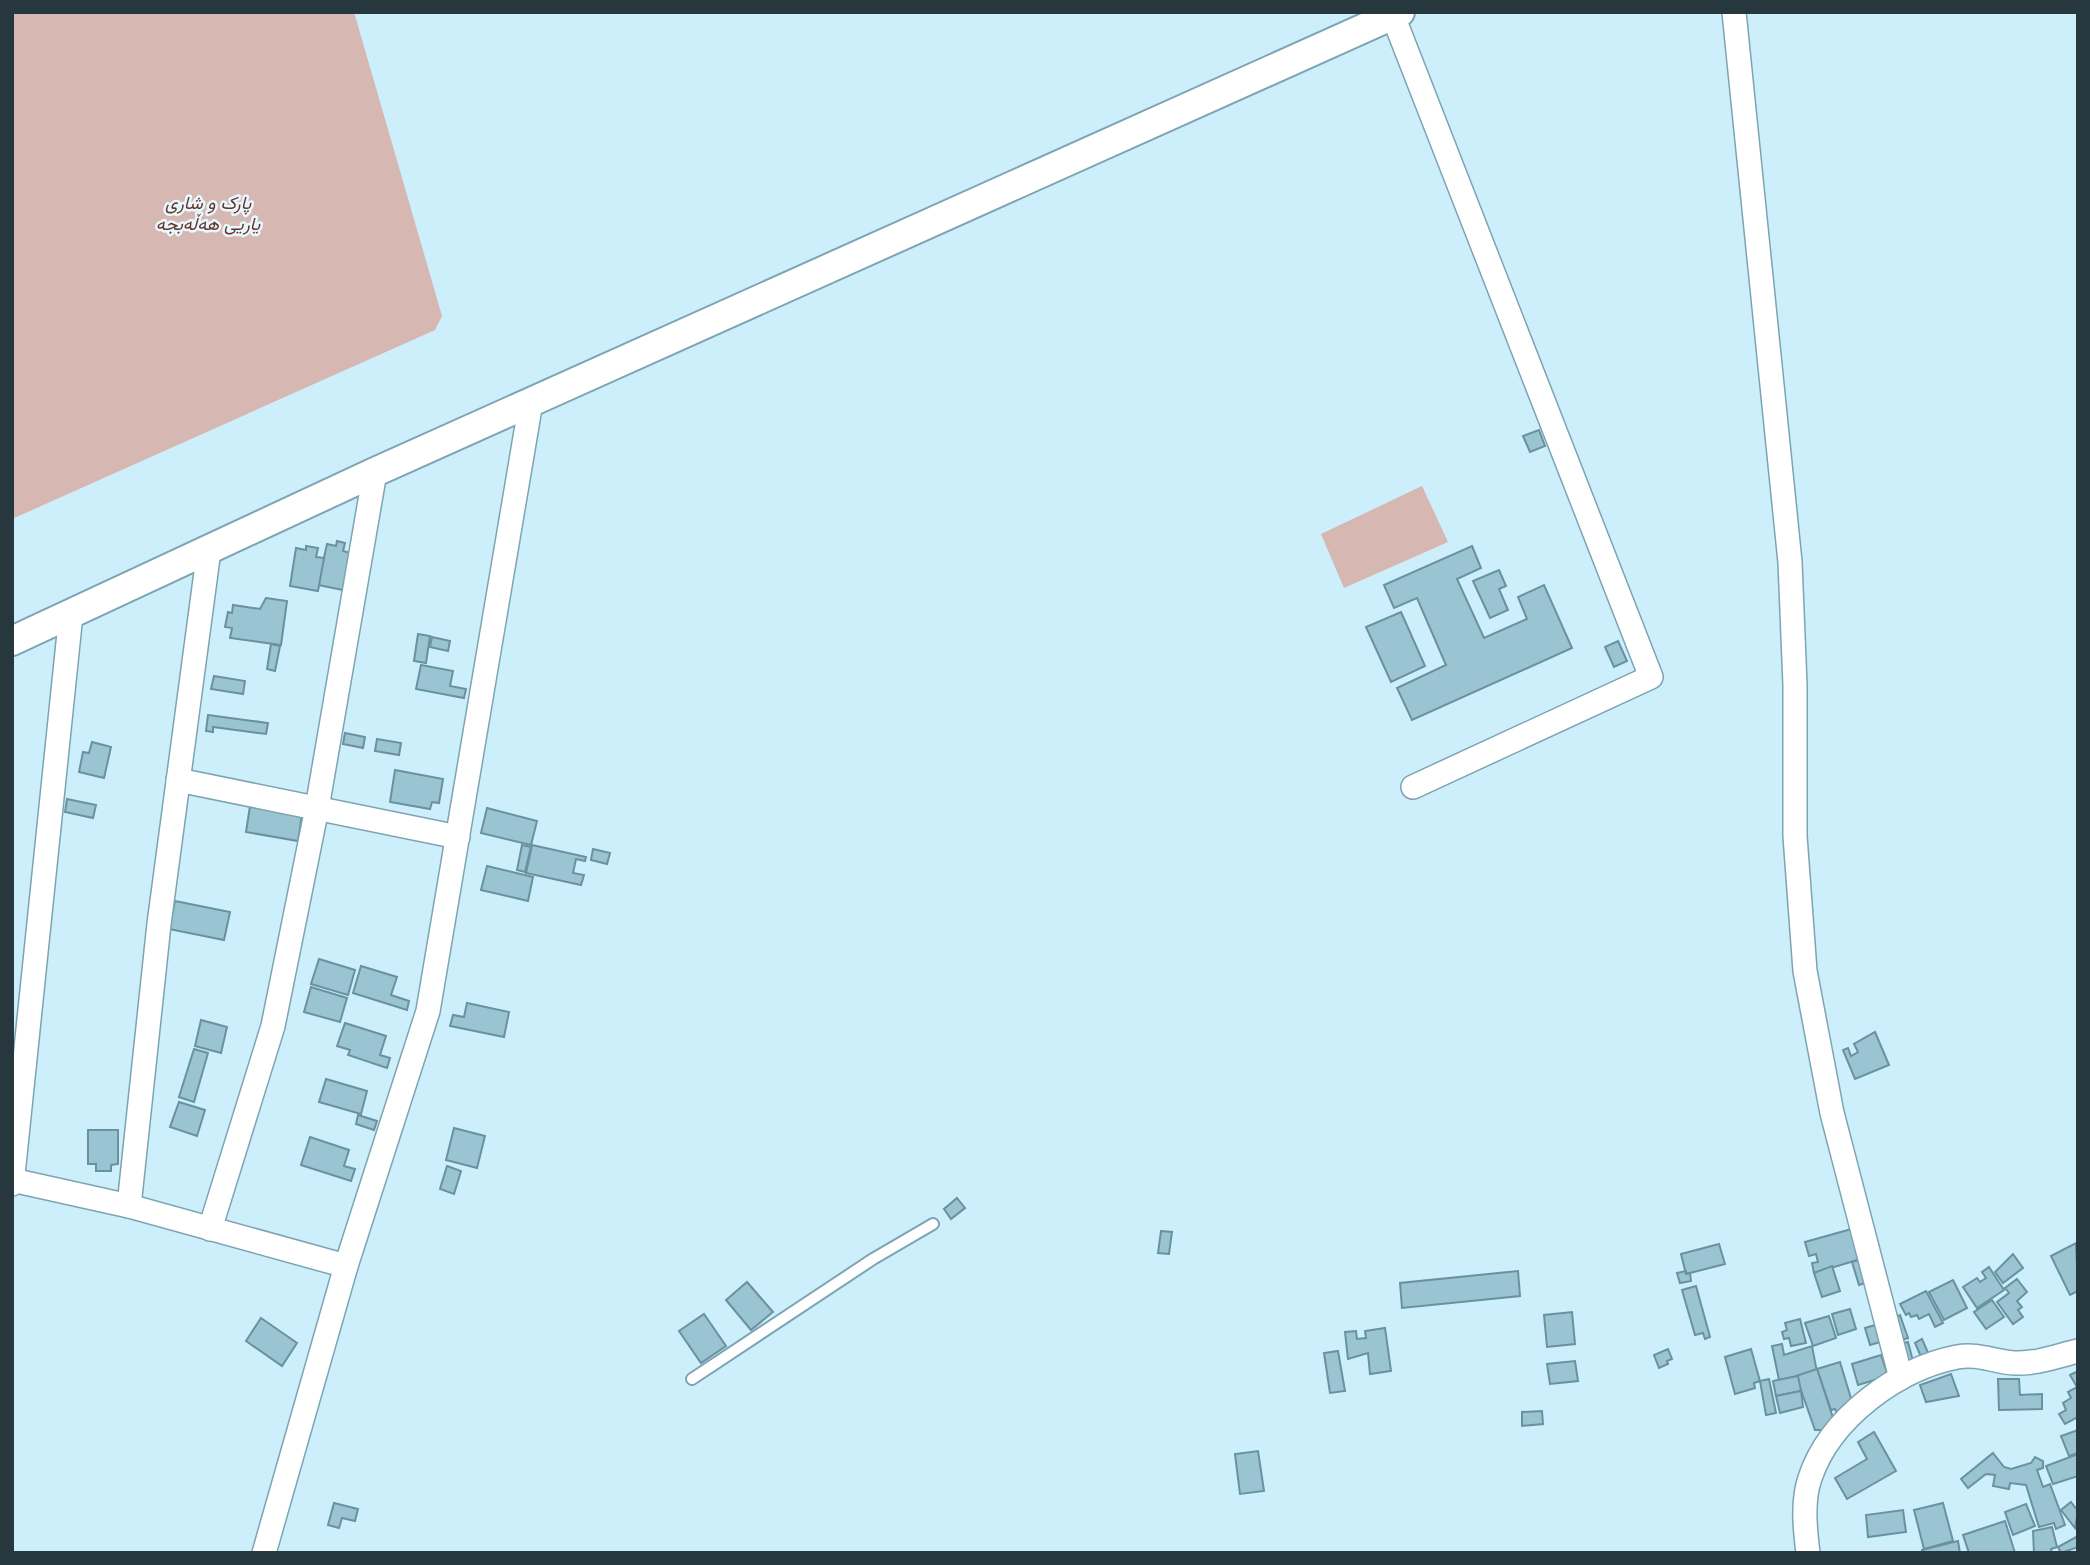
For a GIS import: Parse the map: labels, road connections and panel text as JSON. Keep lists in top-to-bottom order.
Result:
{
  "parks": ["پارک و شاری یاریی ھەڵەبجە"]
}
